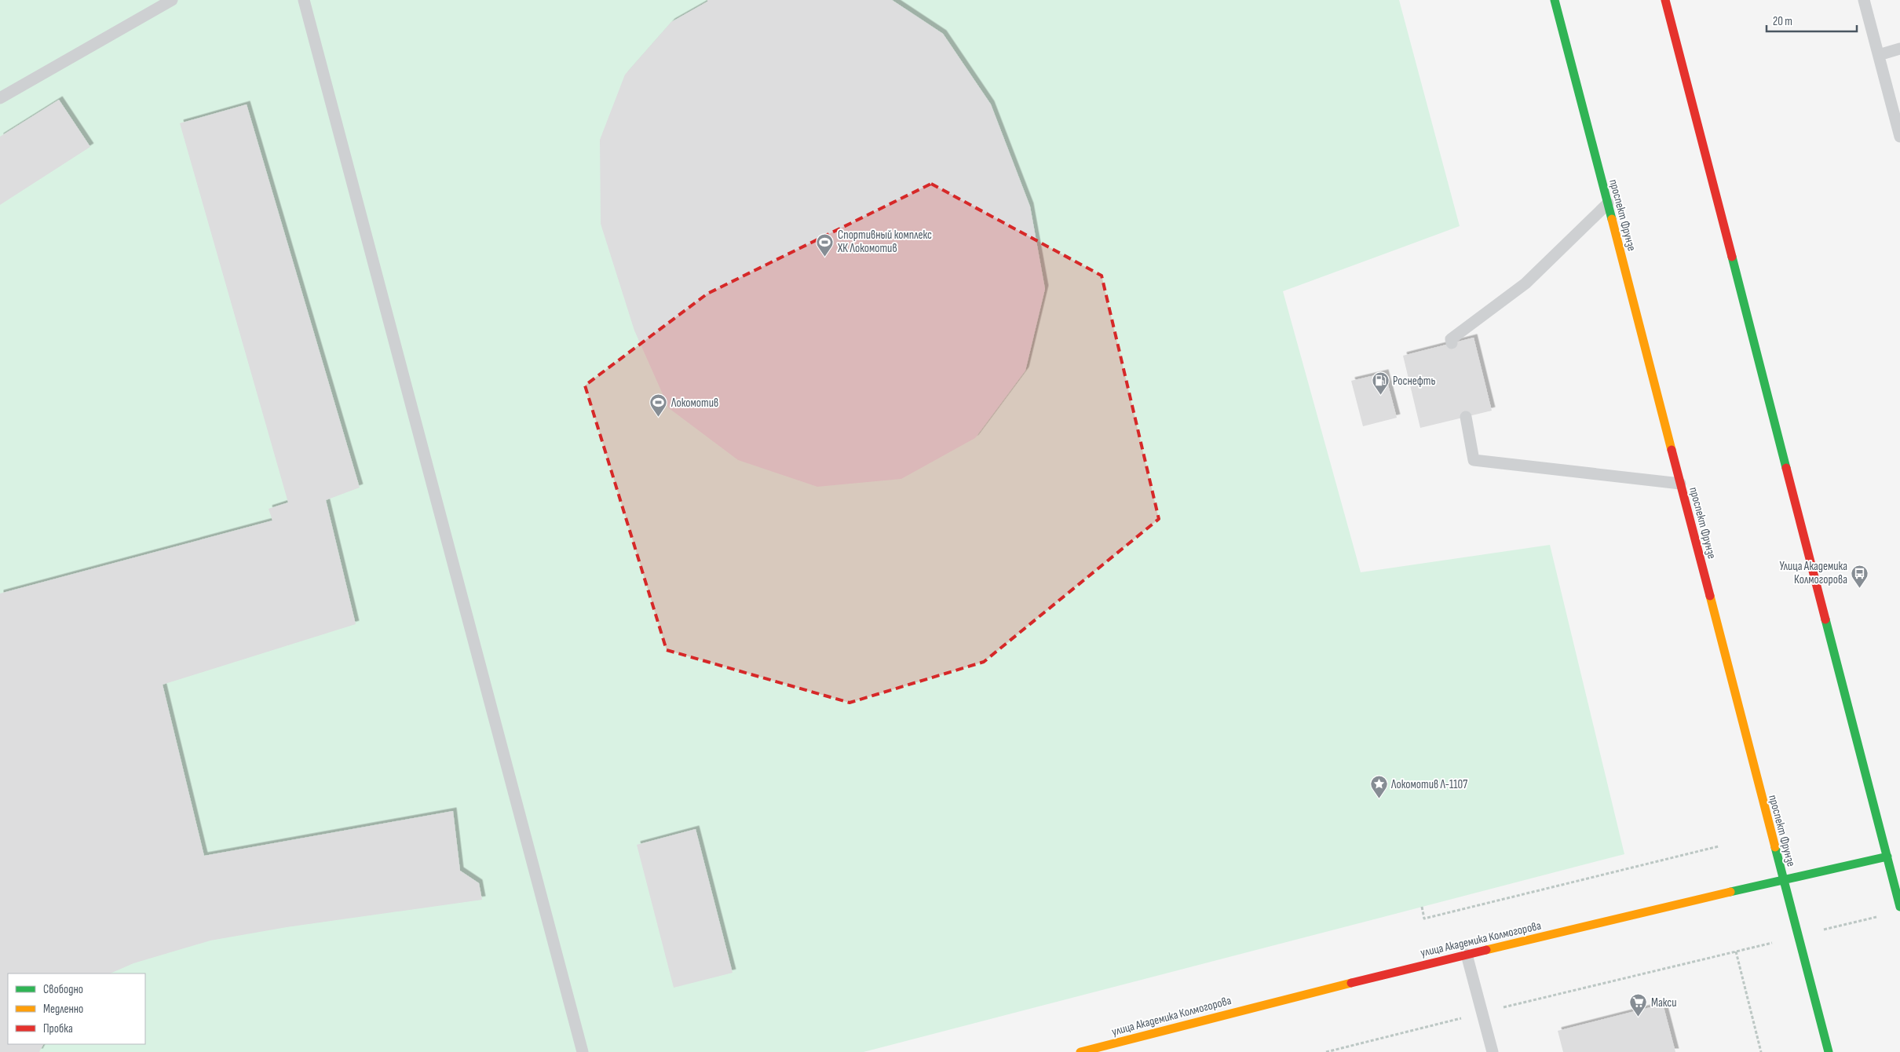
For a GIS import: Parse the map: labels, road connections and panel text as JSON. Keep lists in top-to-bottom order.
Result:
{
  "streets": {
    "main road": ["проспект Фрунзе", "улица Академика Колмогорова"]
  },
  "crossings": [
    ["проспект Фрунзе", "улица Академика Колмогорова"]
  ],
  "places": {
    "sports": ["Спортивный комплекс ХК Локомотив", "Локомотив"],
    "fuel station": ["Роснефть"],
    "bus stop": ["Улица Академика Колмогорова"],
    "place": ["Локомотив Л-1107"],
    "supermarket": ["Макси"]
  },
  "legend": ["Свободно", "Медленно", "Пробка"],
  "scale_bar": "20 m"
}
